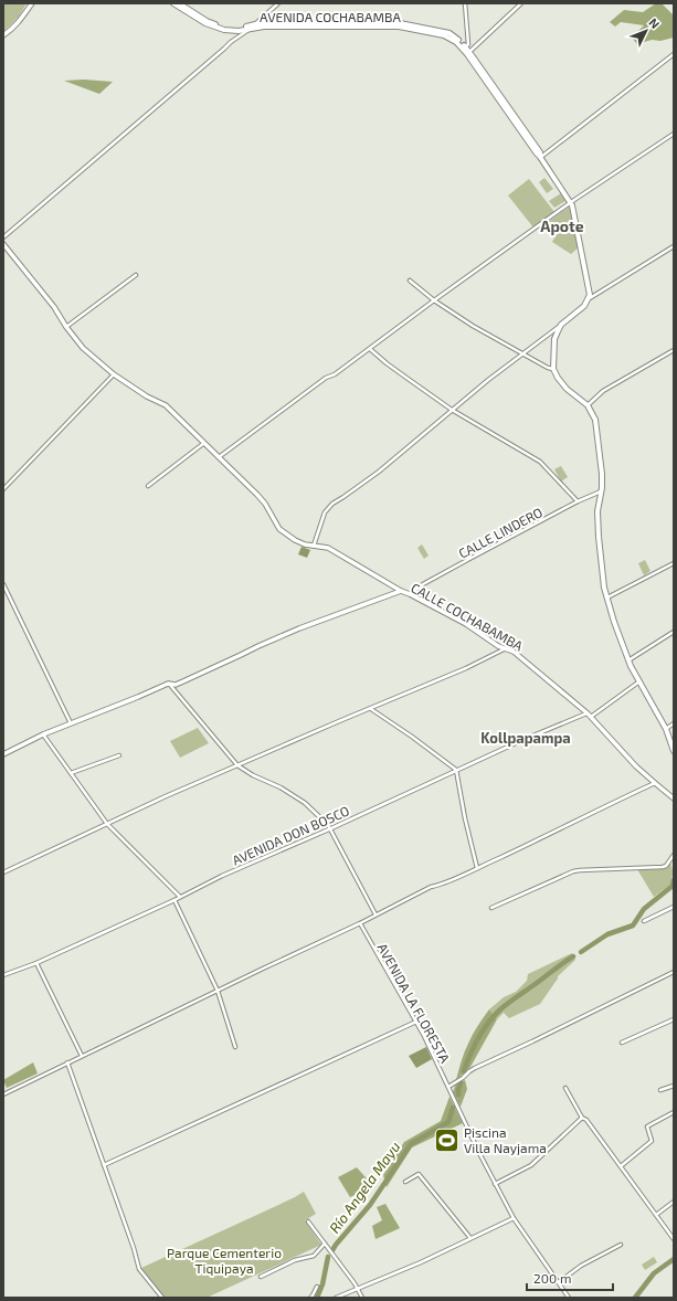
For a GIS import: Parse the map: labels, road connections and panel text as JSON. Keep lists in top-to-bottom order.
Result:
{
  "streets": {
    "main road": ["AVENIDA COCHABAMBA"],
    "street": [
      "CALLE LINDERO",
      "CALLE COCHABAMBA",
      "AVENIDA DON BOSCO",
      "AVENIDA LA FLORESTA"
    ]
  },
  "crossings": [
    ["CALLE LINDERO", "CALLE COCHABAMBA"],
    ["CALLE COCHABAMBA", "AVENIDA DON BOSCO"]
  ],
  "districts": ["Apote", "Kollpapampa"],
  "water": ["Río Angela Mayu"],
  "parks": ["Parque Cementerio Tiquipaya"],
  "places": {
    "sports": ["Piscina Villa Nayjama"]
  },
  "scale_bar": "200 m",
  "north": "top right"
}
